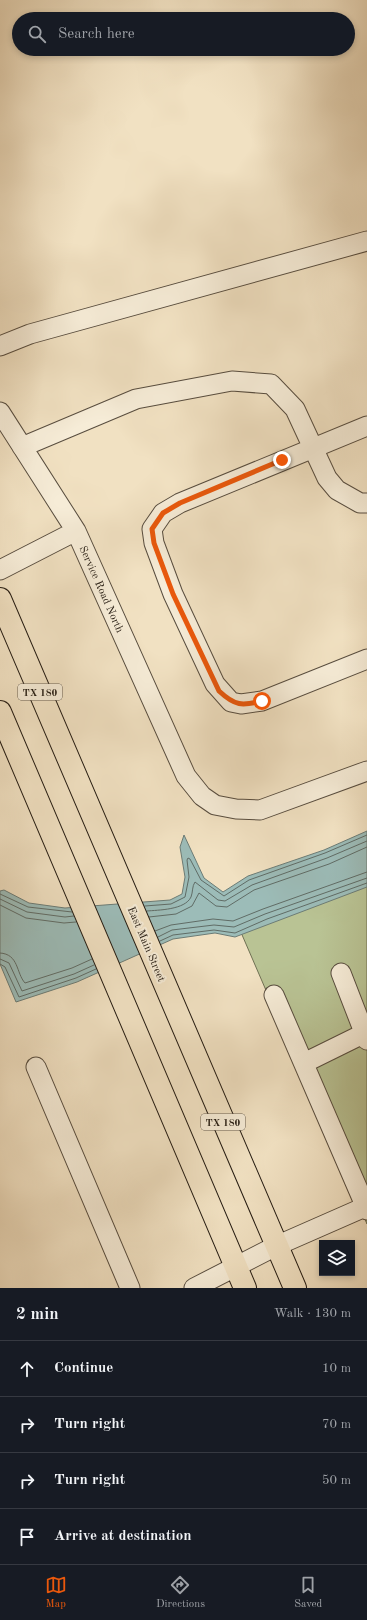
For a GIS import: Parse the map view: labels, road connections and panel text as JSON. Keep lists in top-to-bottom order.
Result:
{
  "streets": {
    "main road": ["TX 180", "East Main Street"],
    "lane": ["Service Road North"]
  },
  "page": {
    "search": "Search here",
    "heading": ["2 min", "Walk · 130 m"],
    "list": [
      ["Continue", "10 m"],
      ["Turn right", "70 m"],
      ["Turn right", "50 m"],
      "Arrive at destination"
    ],
    "nav": ["Map", "Directions", "Saved"]
  }
}
